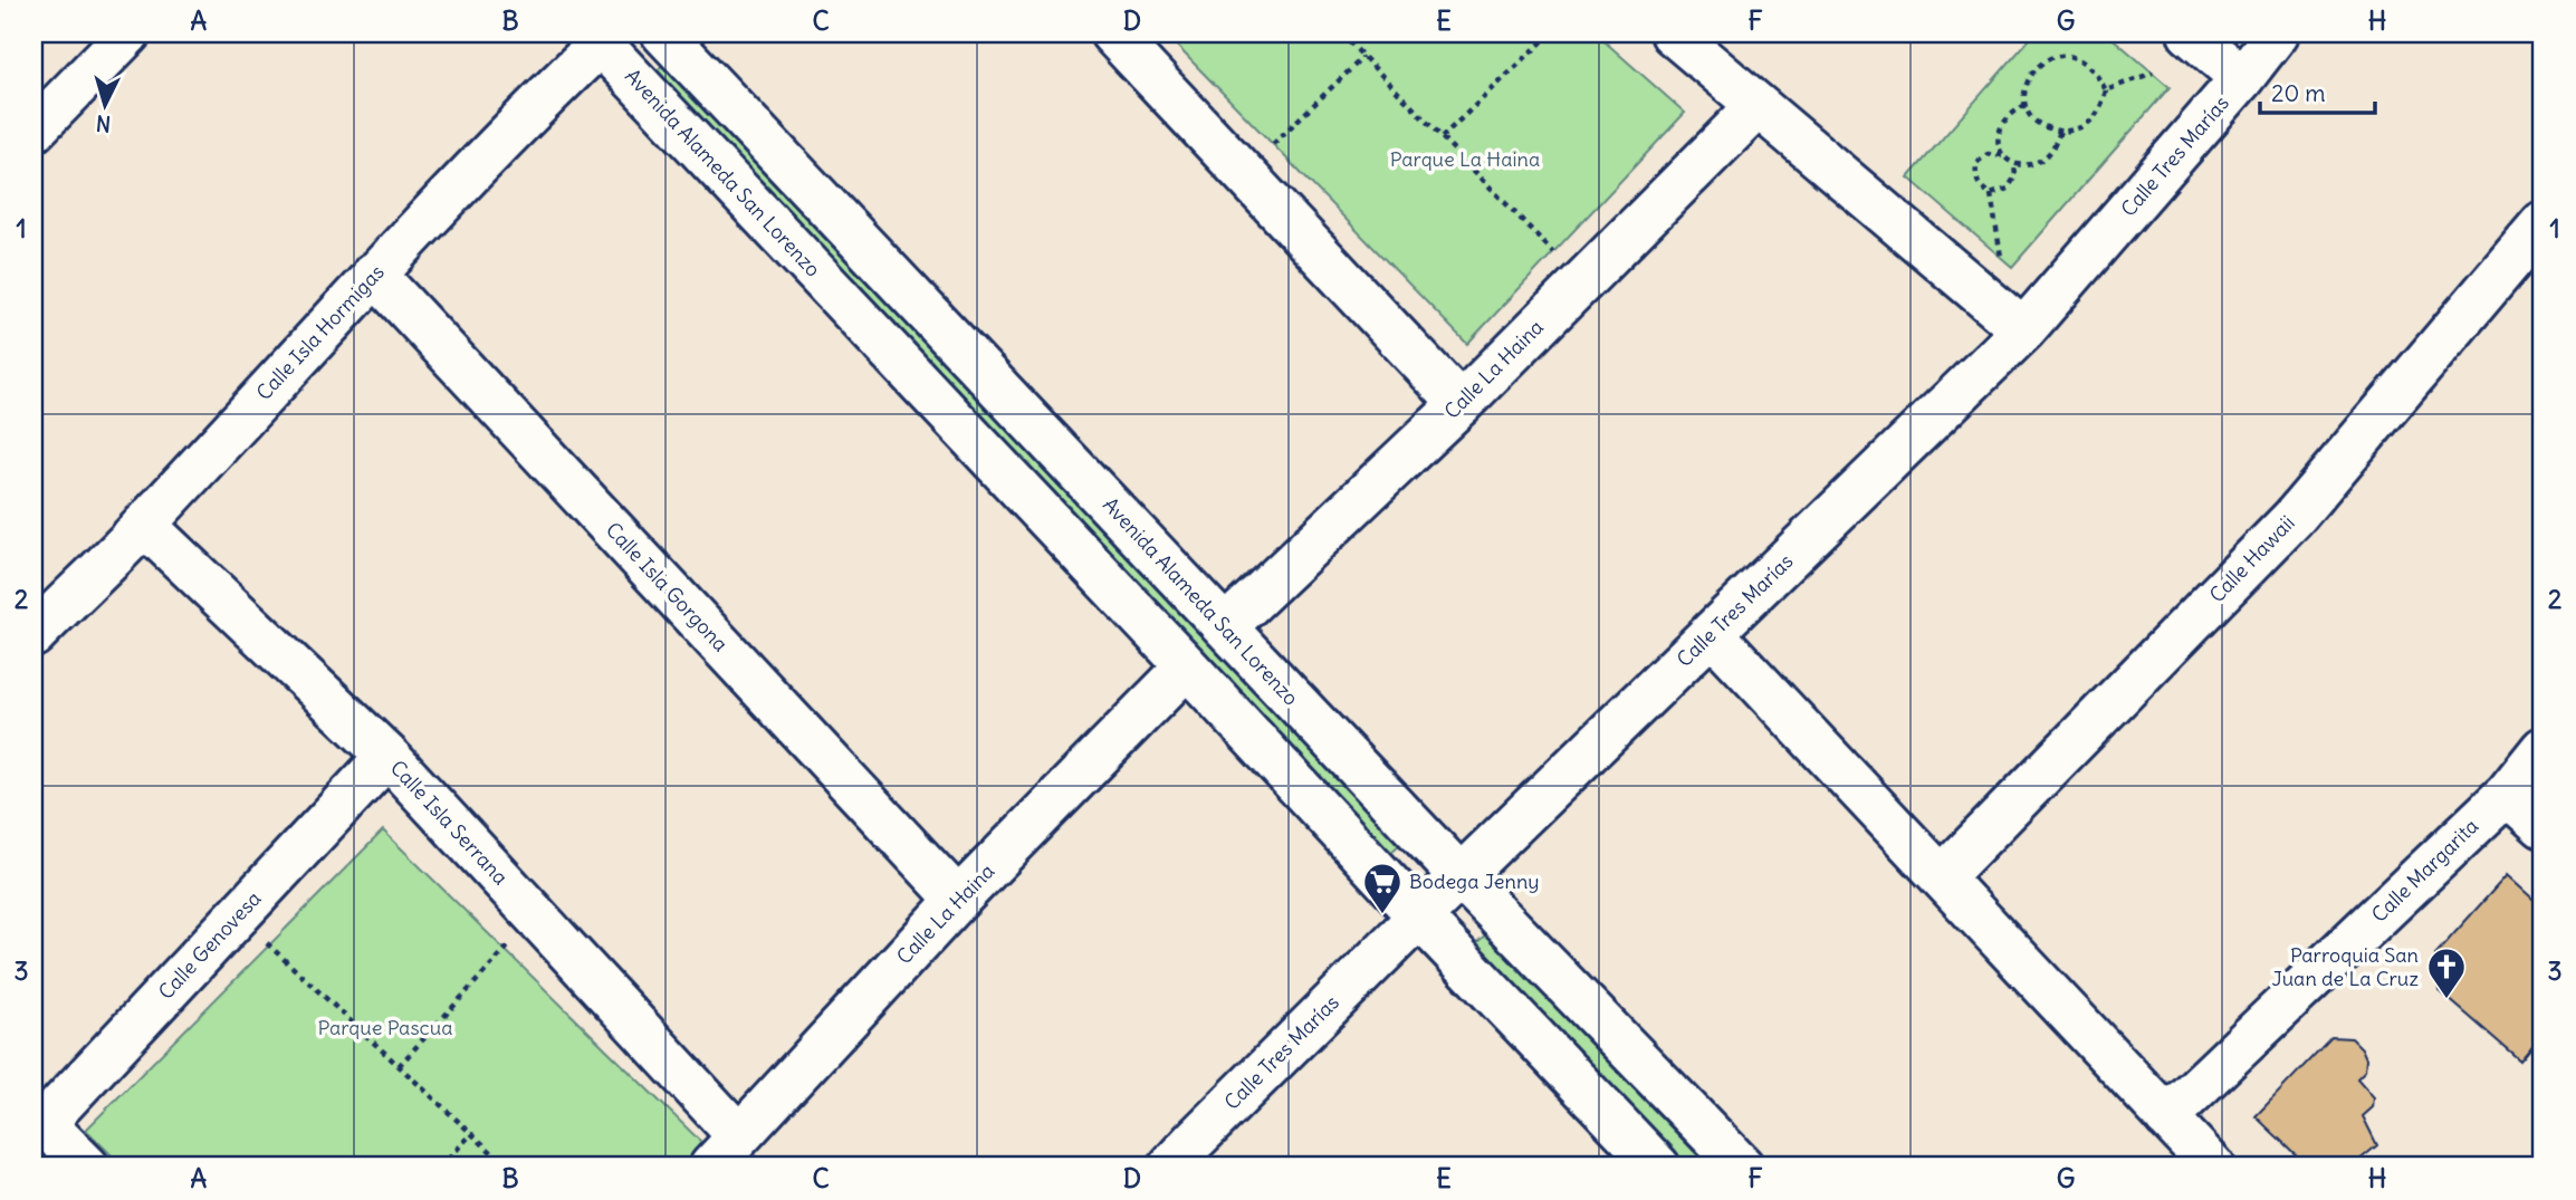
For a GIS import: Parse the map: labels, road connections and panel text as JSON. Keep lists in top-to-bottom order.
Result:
{
  "streets": {
    "street": [
      "Calle Tres Marías",
      "Avenida Alameda San Lorenzo",
      "Calle Isla Hormigas",
      "Calle La Haina",
      "Calle Hawaii",
      "Calle Isla Gorgona",
      "Calle Isla Serrana",
      "Calle Margarita",
      "Calle Genovesa"
    ]
  },
  "crossings": [
    ["Calle Tres Marías", "Avenida Alameda San Lorenzo"],
    ["Avenida Alameda San Lorenzo", "Calle Isla Hormigas"],
    ["Avenida Alameda San Lorenzo", "Calle La Haina"],
    ["Calle Isla Hormigas", "Calle Isla Gorgona"],
    ["Calle Isla Hormigas", "Calle Isla Serrana"],
    ["Calle La Haina", "Calle Isla Gorgona"],
    ["Calle La Haina", "Calle Isla Serrana"],
    ["Calle Isla Serrana", "Calle Genovesa"]
  ],
  "parks": ["Parque La Haina", "Parque Pascua"],
  "places": {
    "supermarket": ["Bodega Jenny"],
    "church": ["Parroquia San Juan de La Cruz"]
  },
  "scale_bar": "20 m",
  "north": "bottom",
  "grid": {
    "columns": [
      "A",
      "B",
      "C",
      "D",
      "E",
      "F",
      "G",
      "H"
    ],
    "rows": ["1", "2", "3"]
  }
}
